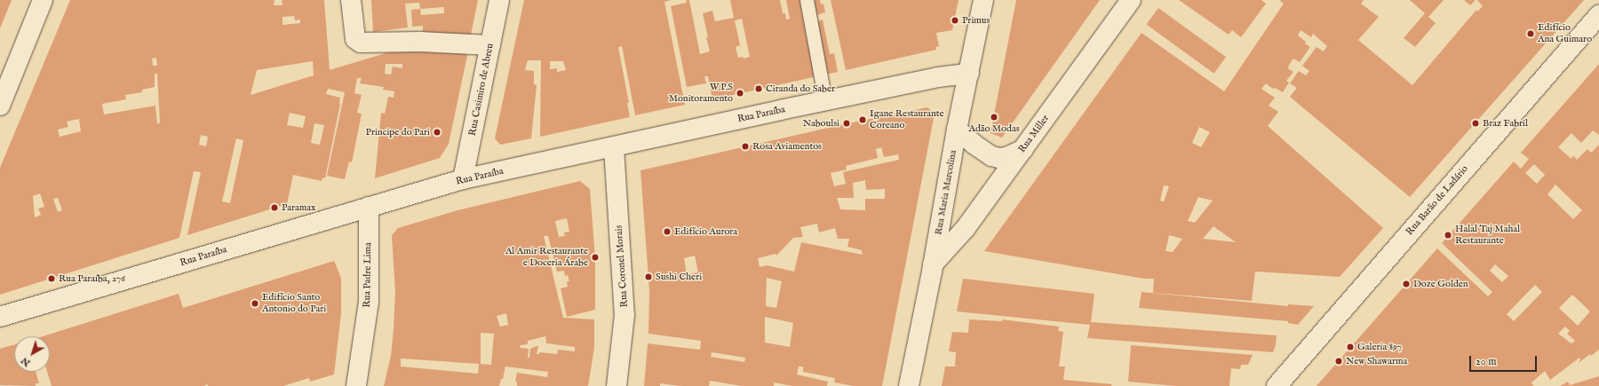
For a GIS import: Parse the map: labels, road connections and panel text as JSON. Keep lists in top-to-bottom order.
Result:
{
  "streets": {
    "main road": [
      "Rua Casimiro de Abreu",
      "Rua Paraíba",
      "Rua Miller",
      "Rua Maria Marcolina",
      "Rua Barão de Ladário",
      "Rua Coronel Morais",
      "Rua Padre Lima"
    ]
  },
  "crossings": [
    ["Rua Casimiro de Abreu", "Rua Paraíba"],
    ["Rua Paraíba", "Rua Maria Marcolina"],
    ["Rua Paraíba", "Rua Coronel Morais"],
    ["Rua Paraíba", "Rua Padre Lima"],
    ["Rua Miller", "Rua Maria Marcolina"]
  ],
  "places": [
    "Primus",
    "Edifício Ana Guimaro",
    "Ciranda do Saber",
    "W.P.S Monitoramento",
    "Adão Modas",
    "Igane Restaurante Coreano",
    "Naboulsi",
    "Braz Fabril",
    "Principe do Pari",
    "Rosa Aviamentos",
    "Paramax",
    "Edifício Aurora",
    "Halal Taj Mahal Restaurante",
    "Al Amir Restaurante e Doceria Árabe",
    "Sushi Cheri",
    "Rua Paraíba, 276",
    "Doze Golden",
    "Edifício Santo Antonio do Pari",
    "Galeria 897",
    "New Shawarma"
  ],
  "scale_bar": "20 m",
  "north": "bottom left"
}
